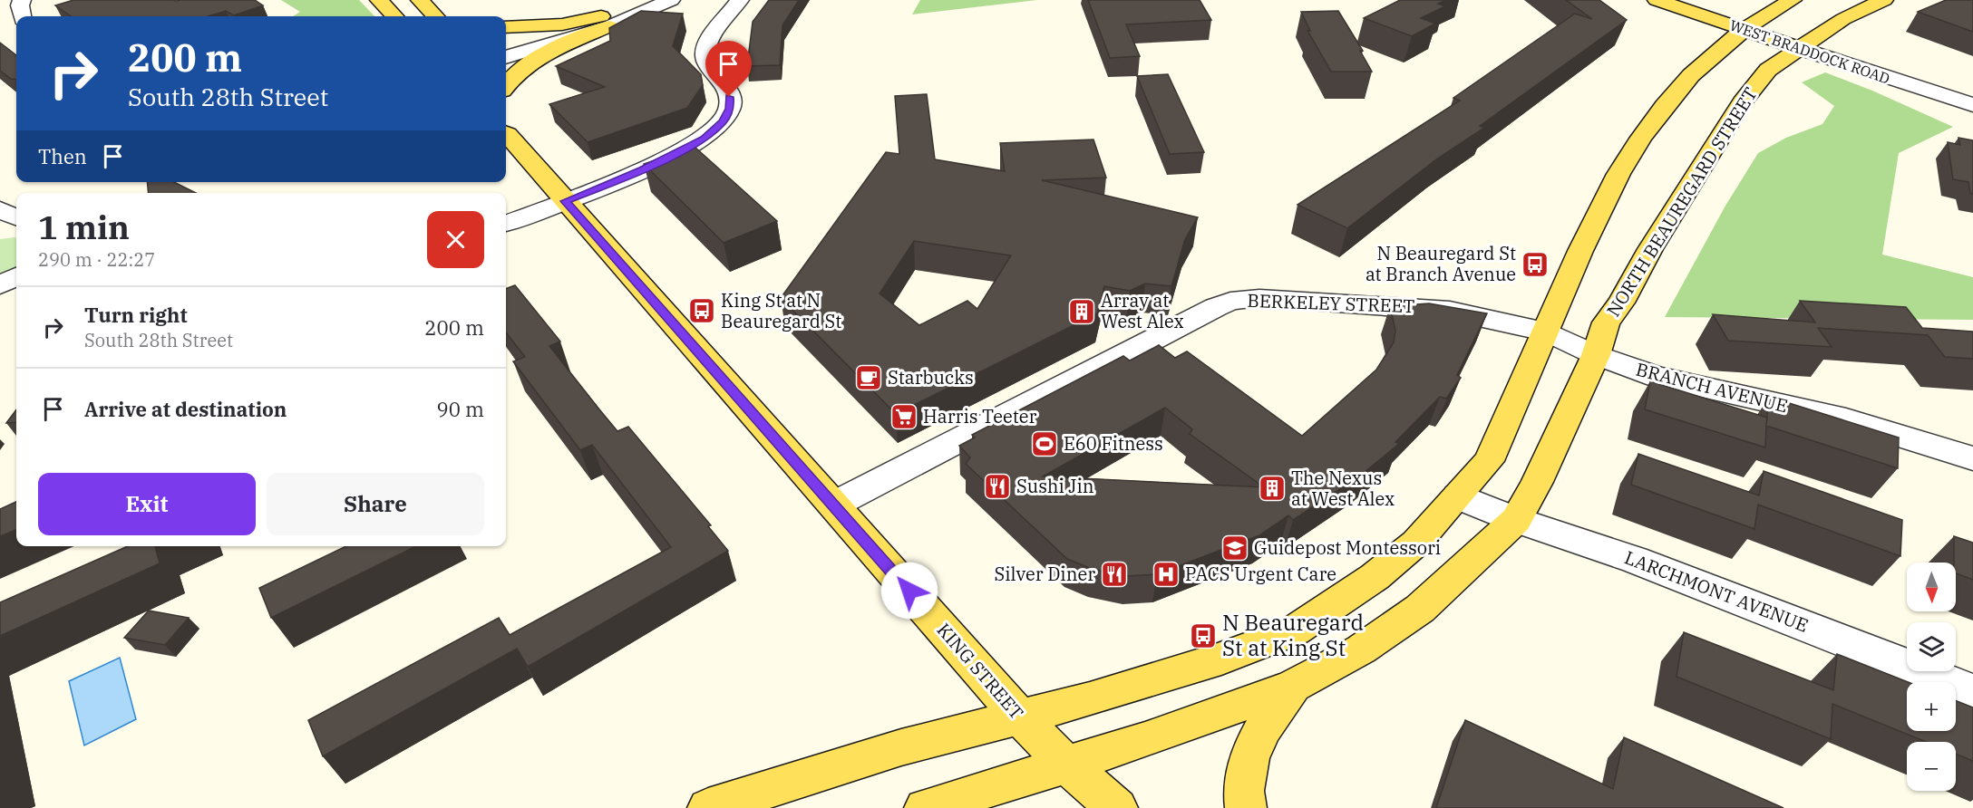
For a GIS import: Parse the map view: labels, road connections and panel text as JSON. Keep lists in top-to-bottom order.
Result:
{
  "streets": {
    "main road": ["WEST BRADDOCK ROAD", "NORTH BEAUREGARD STREET", "KING STREET"],
    "street": ["BERKELEY STREET", "BRANCH AVENUE", "LARCHMONT AVENUE"]
  },
  "crossings": [
    ["WEST BRADDOCK ROAD", "NORTH BEAUREGARD STREET"],
    ["NORTH BEAUREGARD STREET", "BRANCH AVENUE"],
    ["NORTH BEAUREGARD STREET", "LARCHMONT AVENUE"],
    ["NORTH BEAUREGARD STREET", "KING STREET"],
    ["BERKELEY STREET", "BRANCH AVENUE"],
    ["BERKELEY STREET", "KING STREET"]
  ],
  "places": {
    "bus stop": ["N Beauregard St at Branch Avenue", "King St at N Beauregard St", "N Beauregard St at King St"],
    "building": ["Array at West Alex", "The Nexus at West Alex"],
    "cafe": ["Starbucks"],
    "supermarket": ["Harris Teeter"],
    "sports": ["E60 Fitness"],
    "restaurant": ["Sushi Jin", "Silver Diner"],
    "school or university": ["Guidepost Montessori"],
    "hospital": ["PACS Urgent Care"]
  },
  "north": "bottom",
  "page": {
    "turn": ["200 m", "South 28th Street"],
    "then": "Then",
    "heading": ["1 min", "290 m · 22:27"],
    "list": [
      {
        "name": "Turn right",
        "note": "South 28th Street",
        "value": "200 m"
      },
      {
        "name": "Arrive at destination",
        "value": "90 m"
      }
    ],
    "buttons": ["Exit", "Share"],
    "map_buttons": ["+", "−"]
  }
}
